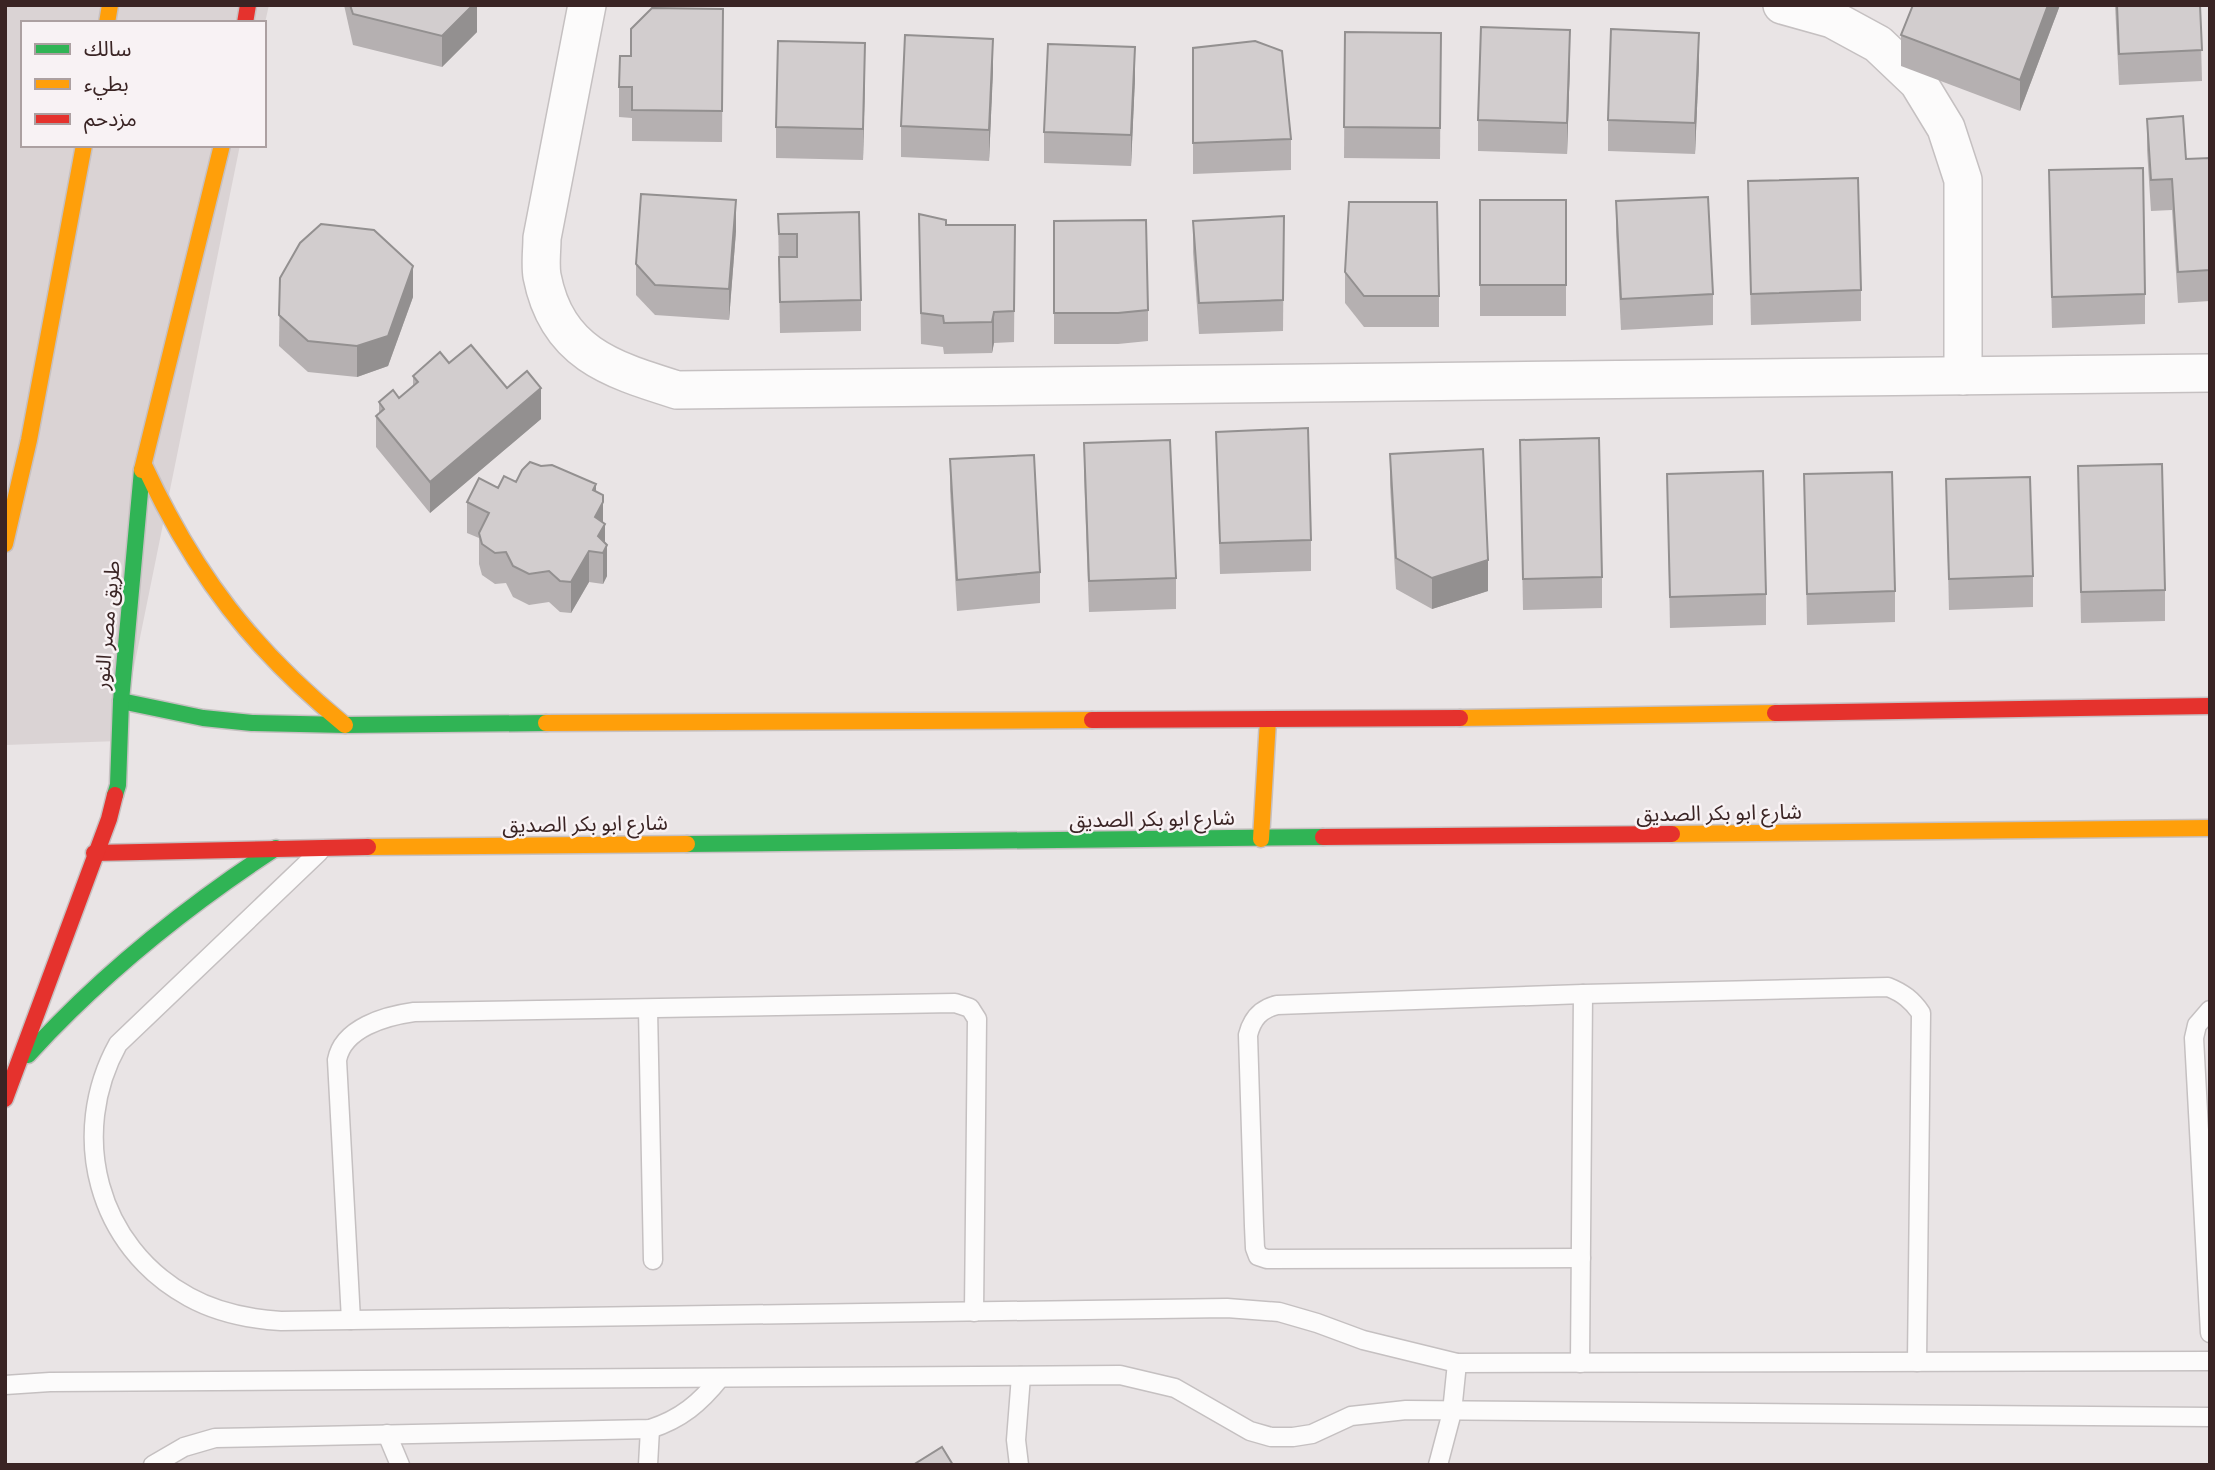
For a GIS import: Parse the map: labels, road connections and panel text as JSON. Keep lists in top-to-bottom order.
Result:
{
  "streets": {
    "main road": ["طريق مصر النور", "شارع ابو بكر الصديق"]
  },
  "crossings": [
    ["طريق مصر النور", "شارع ابو بكر الصديق"]
  ],
  "legend": ["سالك", "بطيء", "مزدحم"]
}
